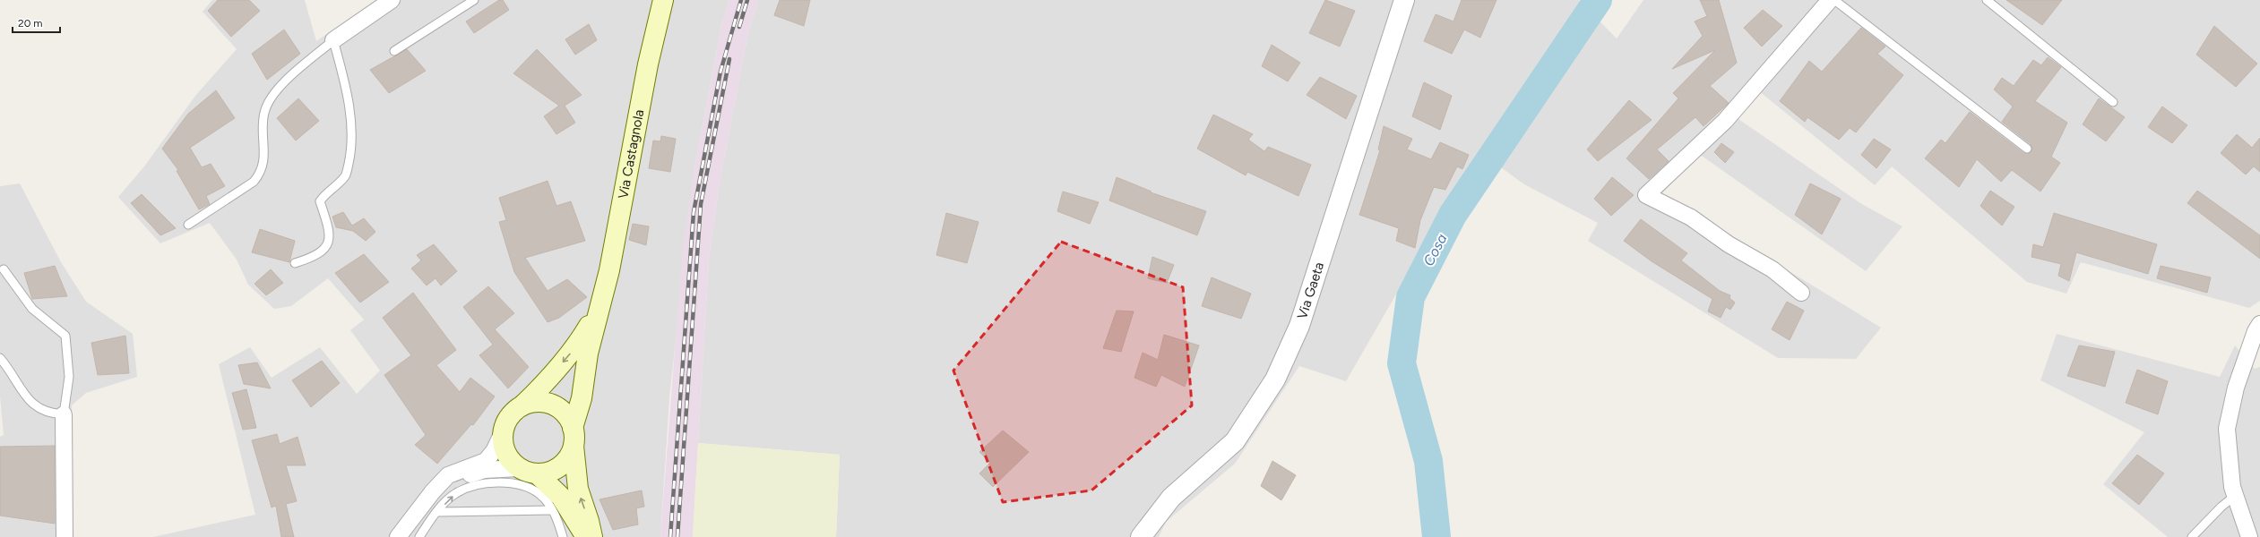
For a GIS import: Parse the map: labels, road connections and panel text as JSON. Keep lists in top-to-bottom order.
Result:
{
  "streets": {
    "main road": ["Via Castagnola"],
    "street": ["Via Gaeta"]
  },
  "water": ["Cosa"],
  "scale_bar": "20 m"
}
